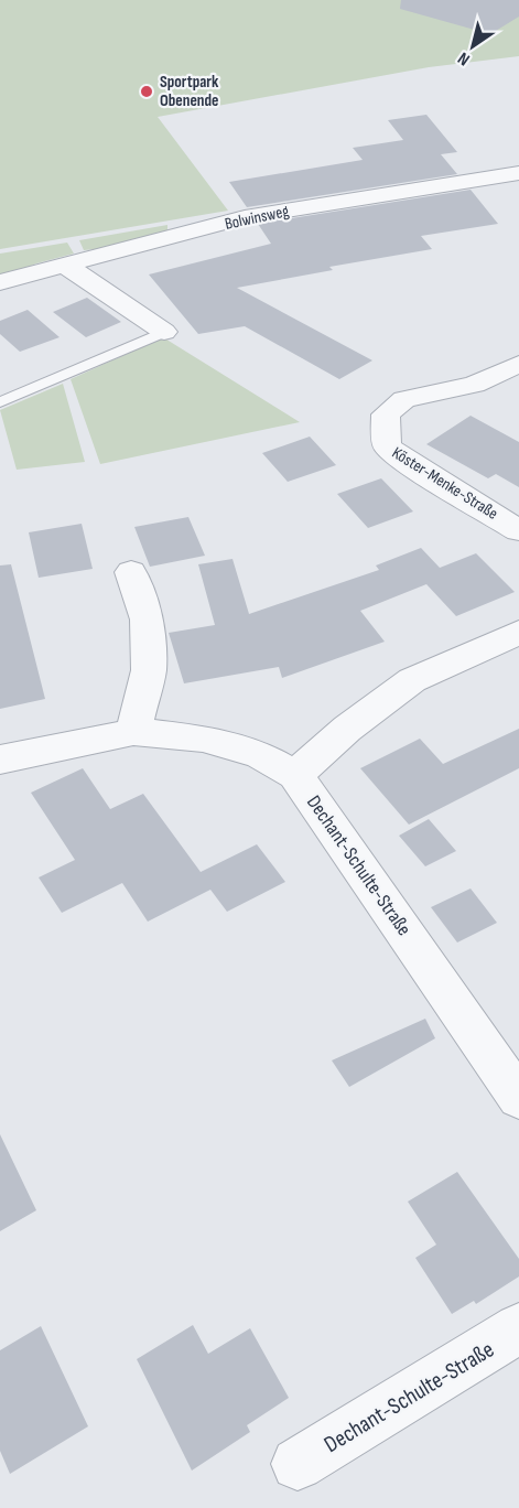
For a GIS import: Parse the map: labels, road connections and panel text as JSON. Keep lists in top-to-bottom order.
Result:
{
  "streets": {
    "street": ["Bolwinsweg", "Köster-Menke-Straße", "Dechant-Schulte-Straße"]
  },
  "places": ["Sportpark Obenende"],
  "north": "bottom left"
}
